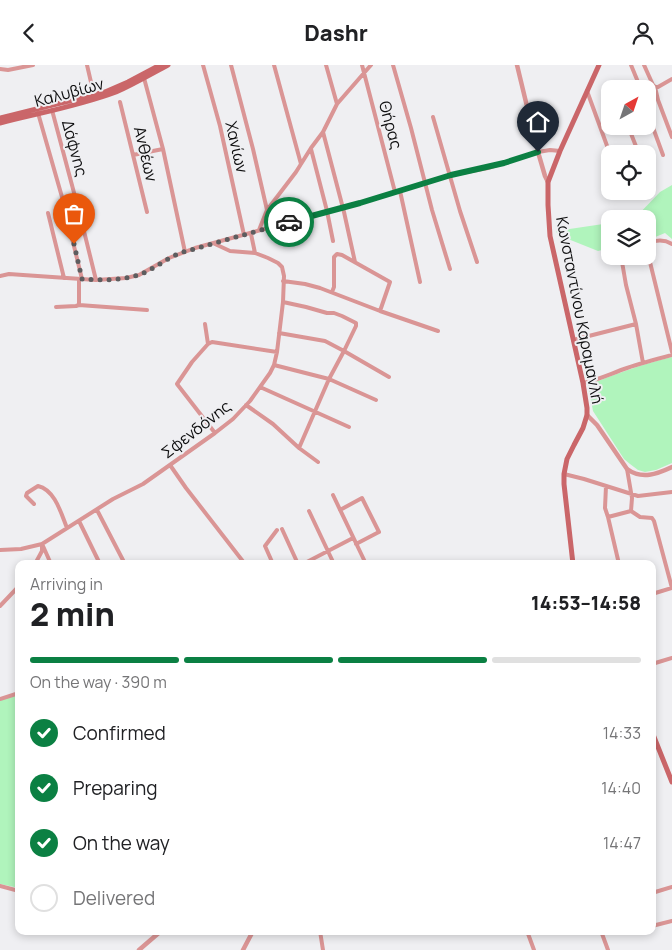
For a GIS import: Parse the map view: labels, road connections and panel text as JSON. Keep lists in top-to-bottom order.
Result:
{
  "streets": {
    "main road": ["Καλυβίων", "Κωνσταντίνου Καραμανλή"],
    "street": [
      "Θήρας",
      "Χανίων",
      "Δάφνης",
      "Ανθέων",
      "Σφενδόνης"
    ]
  },
  "crossings": [
    ["Καλυβίων", "Δάφνης"]
  ],
  "north": "top right",
  "page": {
    "header": "Dashr",
    "heading": ["2 min", "Arriving in", "14:53–14:58"],
    "bar": "On the way · 390 m",
    "list": [
      ["Confirmed", "14:33"],
      ["Preparing", "14:40"],
      ["On the way", "14:47"],
      "Delivered"
    ]
  }
}
